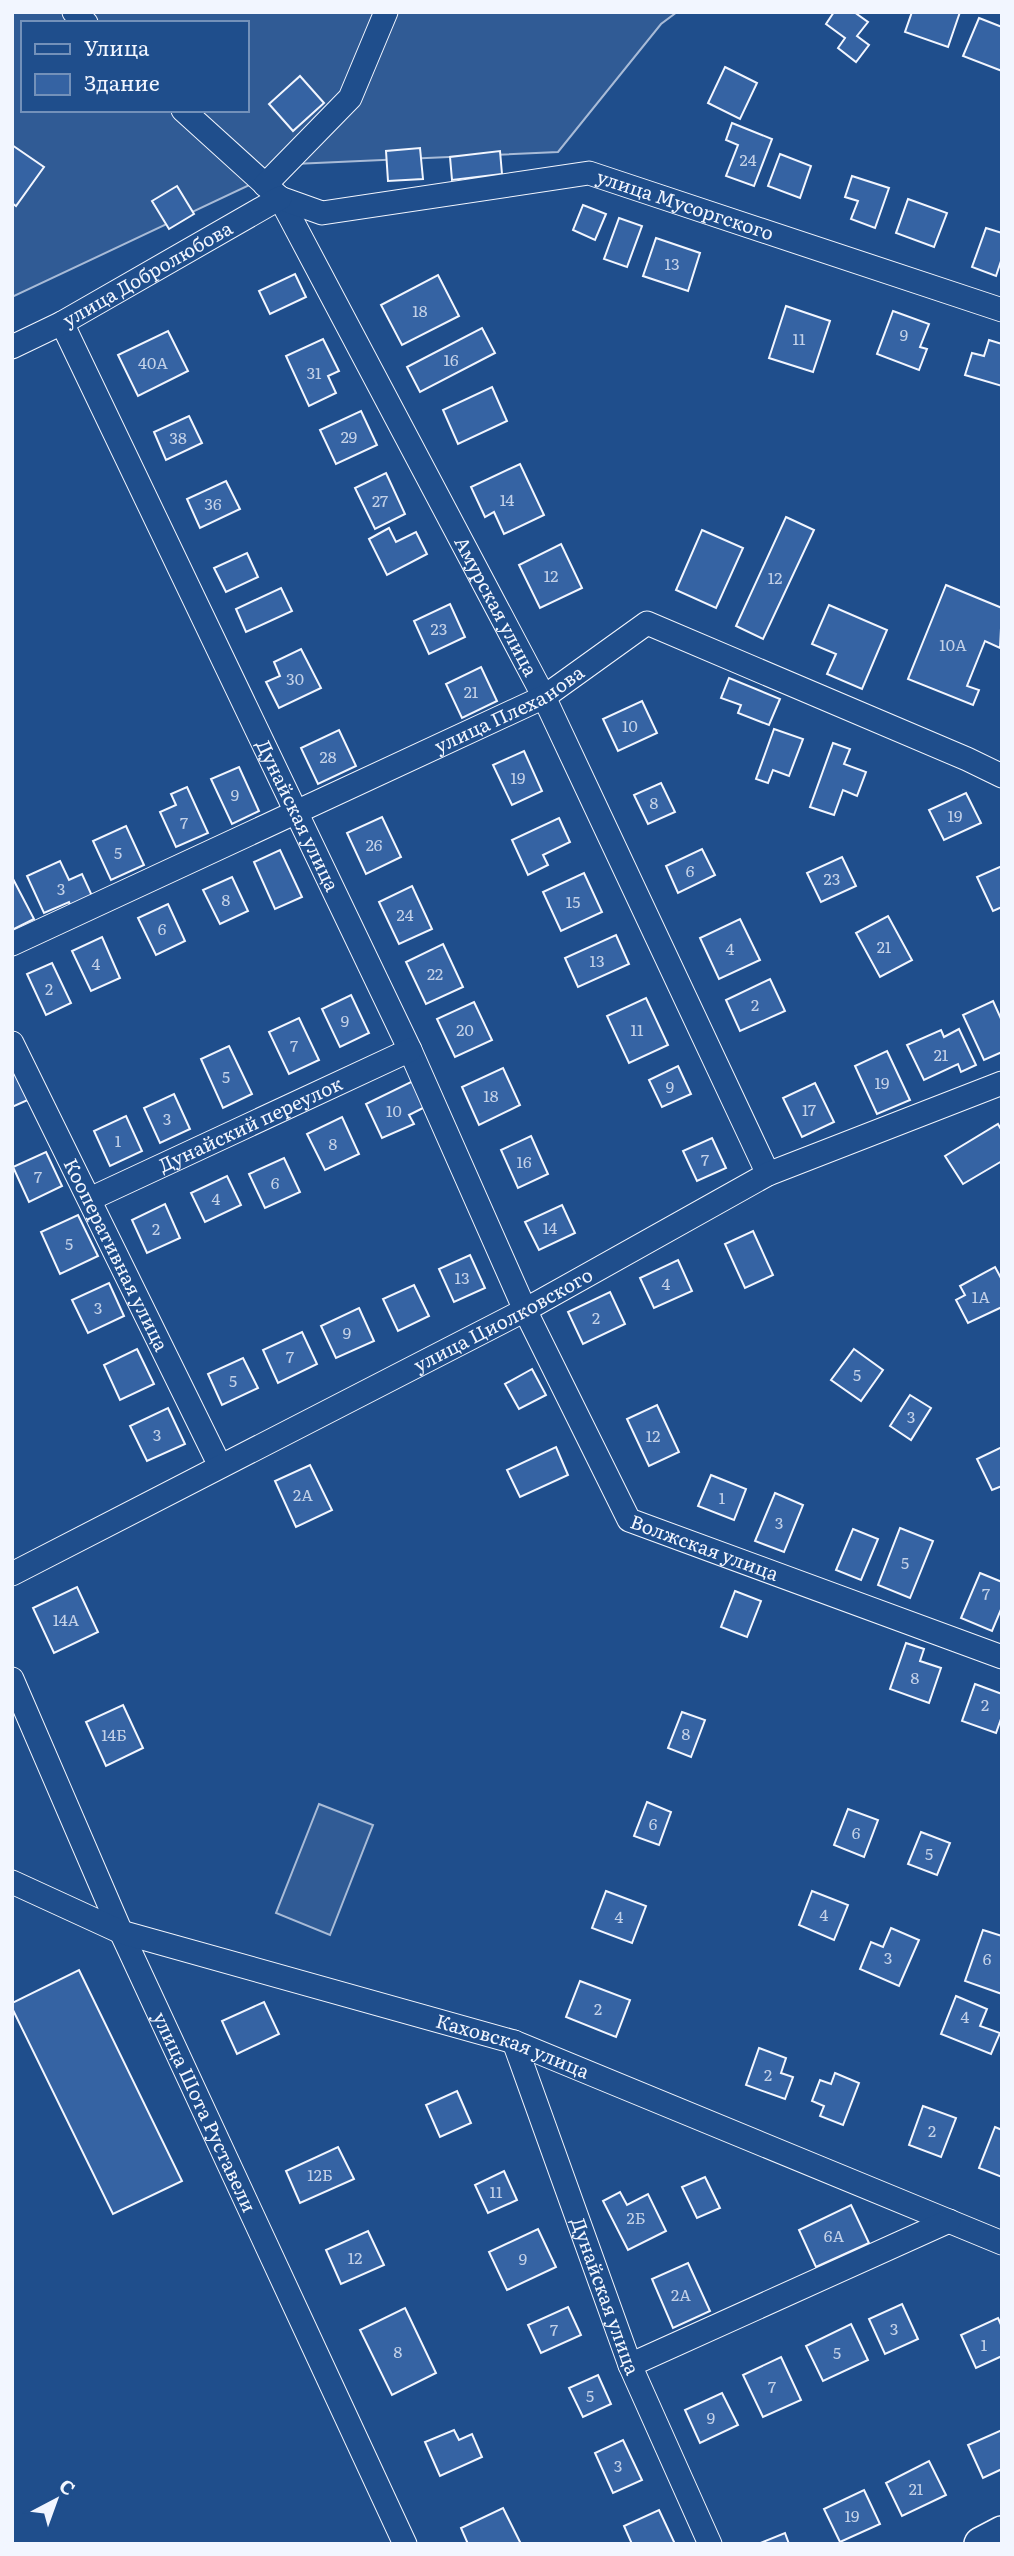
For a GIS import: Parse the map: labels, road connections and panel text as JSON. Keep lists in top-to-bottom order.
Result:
{
  "streets": {
    "street": [
      "улица Мусоргского",
      "улица Добролюбова",
      "Амурская улица",
      "улица Плеханова",
      "Дунайская улица",
      "Дунайский переулок",
      "Кооперативная улица",
      "улица Циолковского",
      "Волжская улица",
      "Каховская улица",
      "улица Шота Руставели"
    ]
  },
  "crossings": [
    ["улица Мусоргского", "улица Добролюбова"],
    ["улица Мусоргского", "Амурская улица"],
    ["улица Добролюбова", "Амурская улица"],
    ["улица Добролюбова", "Дунайская улица"],
    ["Амурская улица", "улица Плеханова"],
    ["Амурская улица", "улица Циолковского"],
    ["улица Плеханова", "Дунайская улица"],
    ["Дунайская улица", "Дунайский переулок"],
    ["Дунайская улица", "улица Циолковского"],
    ["Дунайская улица", "Волжская улица"],
    ["Дунайская улица", "Каховская улица"],
    ["Дунайский переулок", "Кооперативная улица"],
    ["Кооперативная улица", "улица Циолковского"],
    ["улица Циолковского", "Волжская улица"],
    ["Каховская улица", "улица Шота Руставели"]
  ],
  "house_numbers": [
    "24",
    "13",
    "18",
    "9",
    "11",
    "16",
    "40А",
    "31",
    "29",
    "38",
    "14",
    "27",
    "36",
    "12",
    "12",
    "23",
    "10А",
    "30",
    "21",
    "10",
    "28",
    "19",
    "9",
    "8",
    "19",
    "7",
    "26",
    "5",
    "6",
    "23",
    "3",
    "8",
    "15",
    "24",
    "6",
    "21",
    "4",
    "13",
    "4",
    "22",
    "2",
    "2",
    "9",
    "20",
    "11",
    "7",
    "21",
    "5",
    "19",
    "9",
    "18",
    "17",
    "10",
    "3",
    "1",
    "8",
    "7",
    "16",
    "7",
    "6",
    "4",
    "14",
    "2",
    "5",
    "13",
    "4",
    "1А",
    "3",
    "2",
    "9",
    "7",
    "5",
    "5",
    "3",
    "3",
    "12",
    "2А",
    "1",
    "3",
    "5",
    "7",
    "14А",
    "8",
    "2",
    "8",
    "14Б",
    "6",
    "6",
    "5",
    "4",
    "4",
    "3",
    "6",
    "2",
    "4",
    "2",
    "2",
    "12Б",
    "11",
    "2Б",
    "6А",
    "12",
    "9",
    "2А",
    "3",
    "7",
    "1",
    "8",
    "5",
    "7",
    "5",
    "9",
    "3",
    "21",
    "19"
  ],
  "legend": ["Улица", "Здание"],
  "north": "top right"
}
